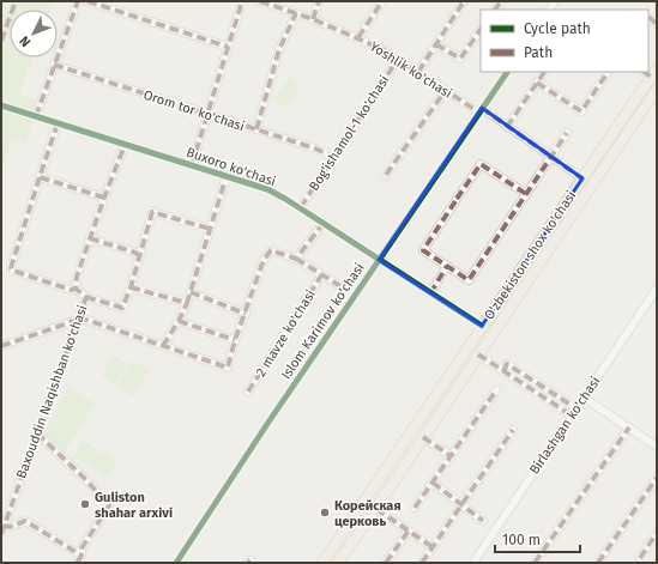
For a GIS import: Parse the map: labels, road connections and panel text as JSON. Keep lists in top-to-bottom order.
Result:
{
  "streets": {
    "main road": ["O'zbekiston shox ko'chasi"],
    "street": [
      "Yoshlik ko'chasi",
      "Orom tor ko'chasi",
      "Bog'ishamol-1 ko'chasi",
      "Buxoro ko'chasi",
      "Islom Karimov ko'chasi",
      "2 mavze ko'chasi",
      "Baxouddin Naqishban ko'chasi",
      "Birlashgan ko'chasi"
    ]
  },
  "crossings": [
    ["Yoshlik ko'chasi", "Bog'ishamol-1 ko'chasi"],
    ["Yoshlik ko'chasi", "O'zbekiston shox ko'chasi"],
    ["Yoshlik ko'chasi", "Islom Karimov ko'chasi"],
    ["Orom tor ko'chasi", "Bog'ishamol-1 ko'chasi"],
    ["Bog'ishamol-1 ko'chasi", "Buxoro ko'chasi"],
    ["Buxoro ko'chasi", "O'zbekiston shox ko'chasi"],
    ["Buxoro ko'chasi", "Islom Karimov ko'chasi"],
    ["Buxoro ko'chasi", "Baxouddin Naqishban ko'chasi"],
    ["2 mavze ko'chasi", "Baxouddin Naqishban ko'chasi"]
  ],
  "places": ["Guliston shahar arxivi", "Корейская церковь"],
  "legend": ["Cycle path", "Path"],
  "scale_bar": "100 m",
  "north": "bottom left"
}
